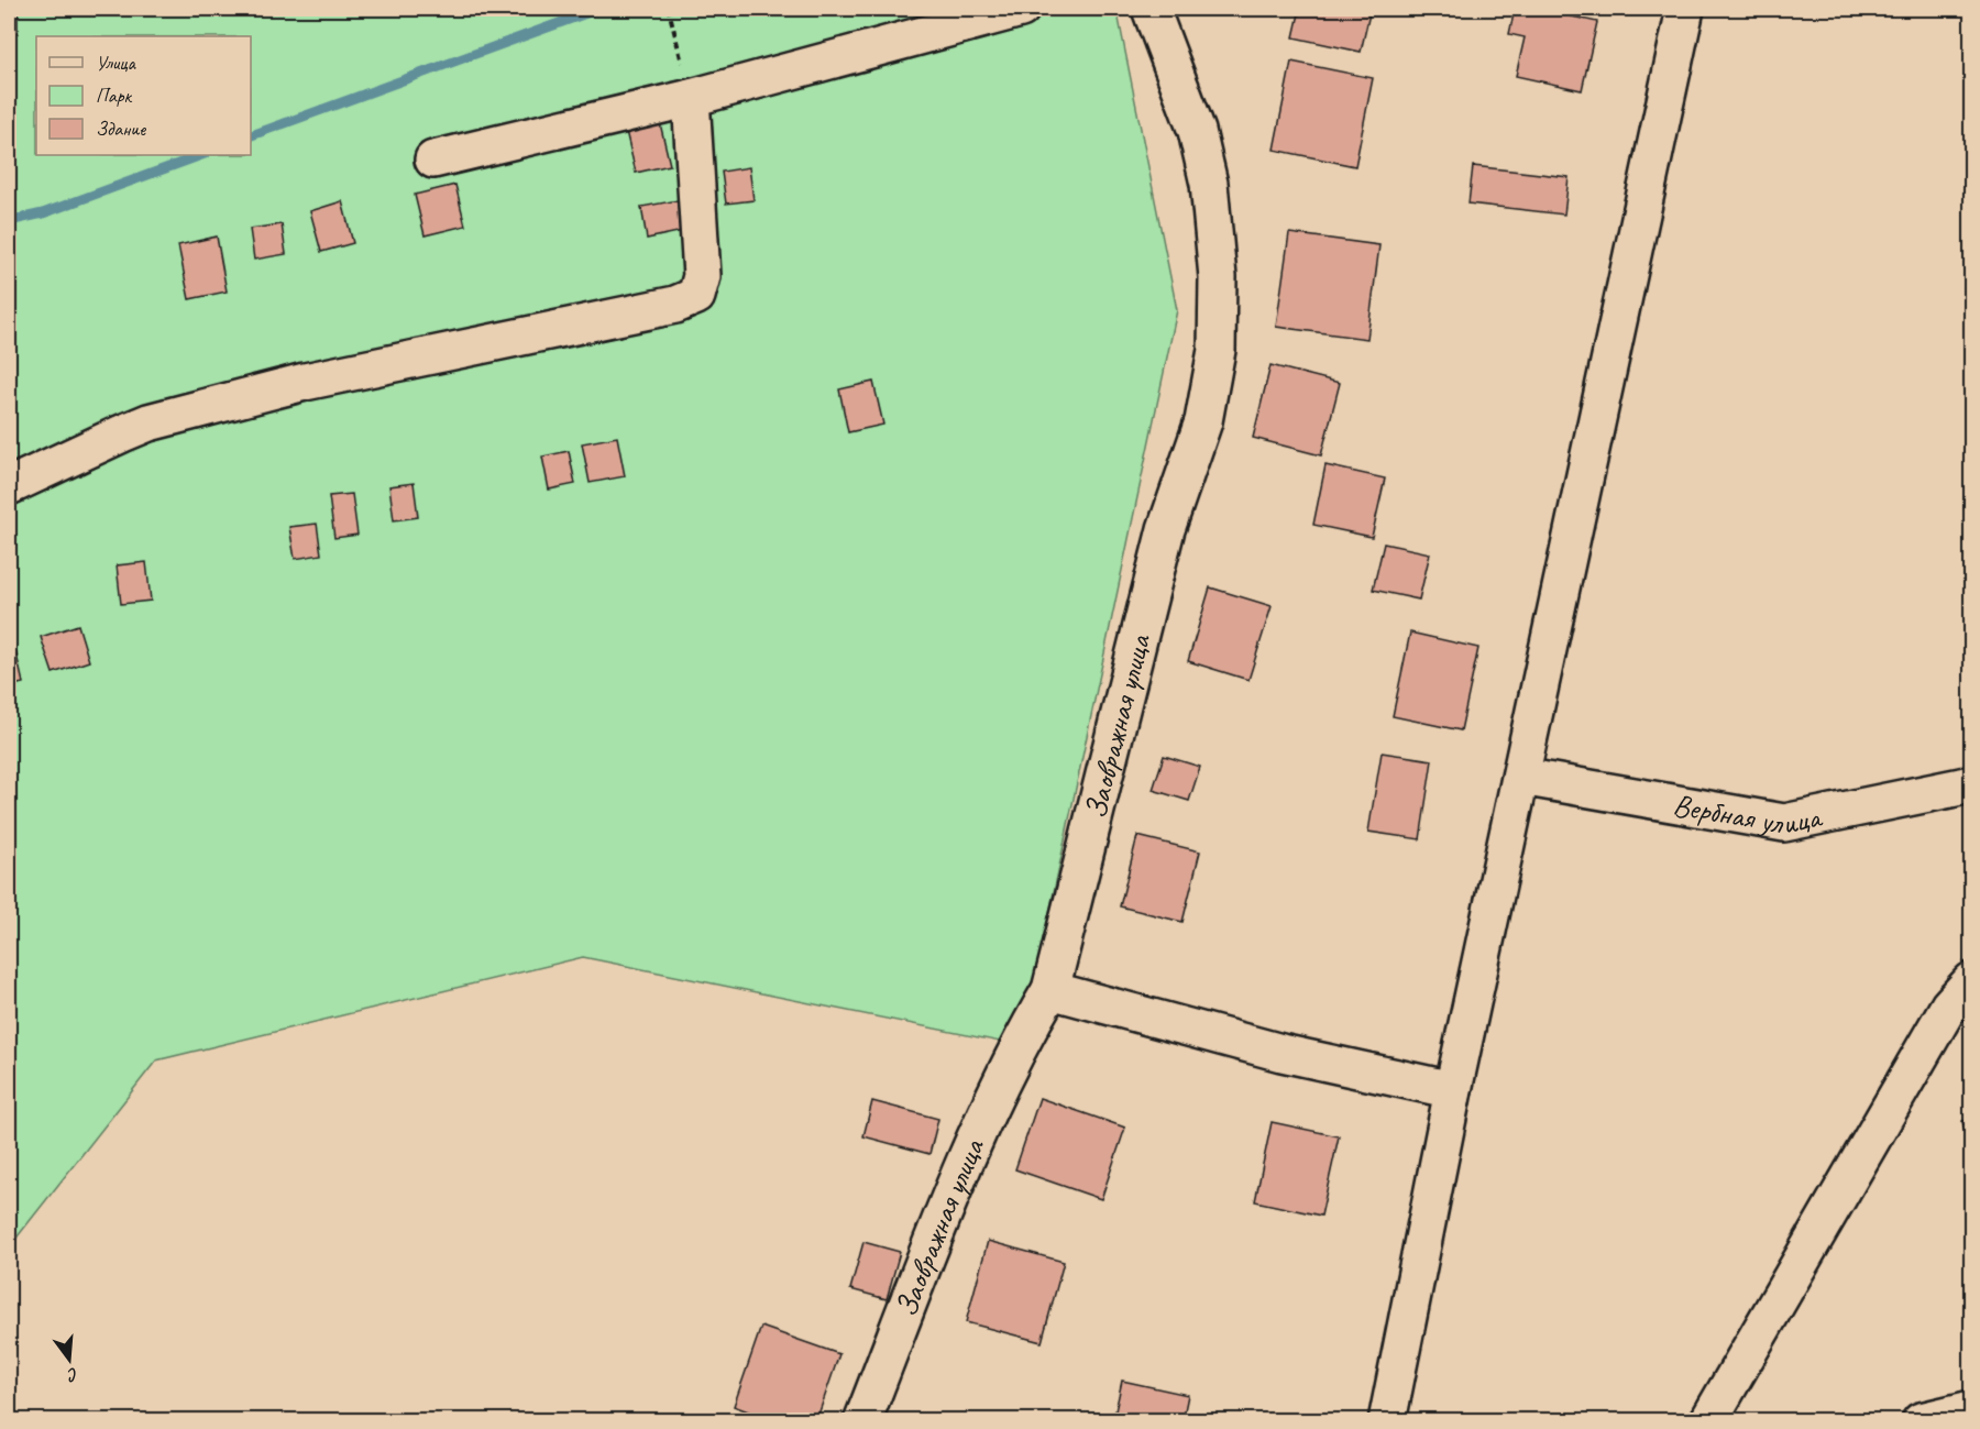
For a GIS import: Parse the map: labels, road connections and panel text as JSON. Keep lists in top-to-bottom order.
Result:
{
  "streets": {
    "street": ["Заовражная улица", "Вербная улица"]
  },
  "legend": ["Улица", "Парк", "Здание"],
  "north": "bottom"
}
